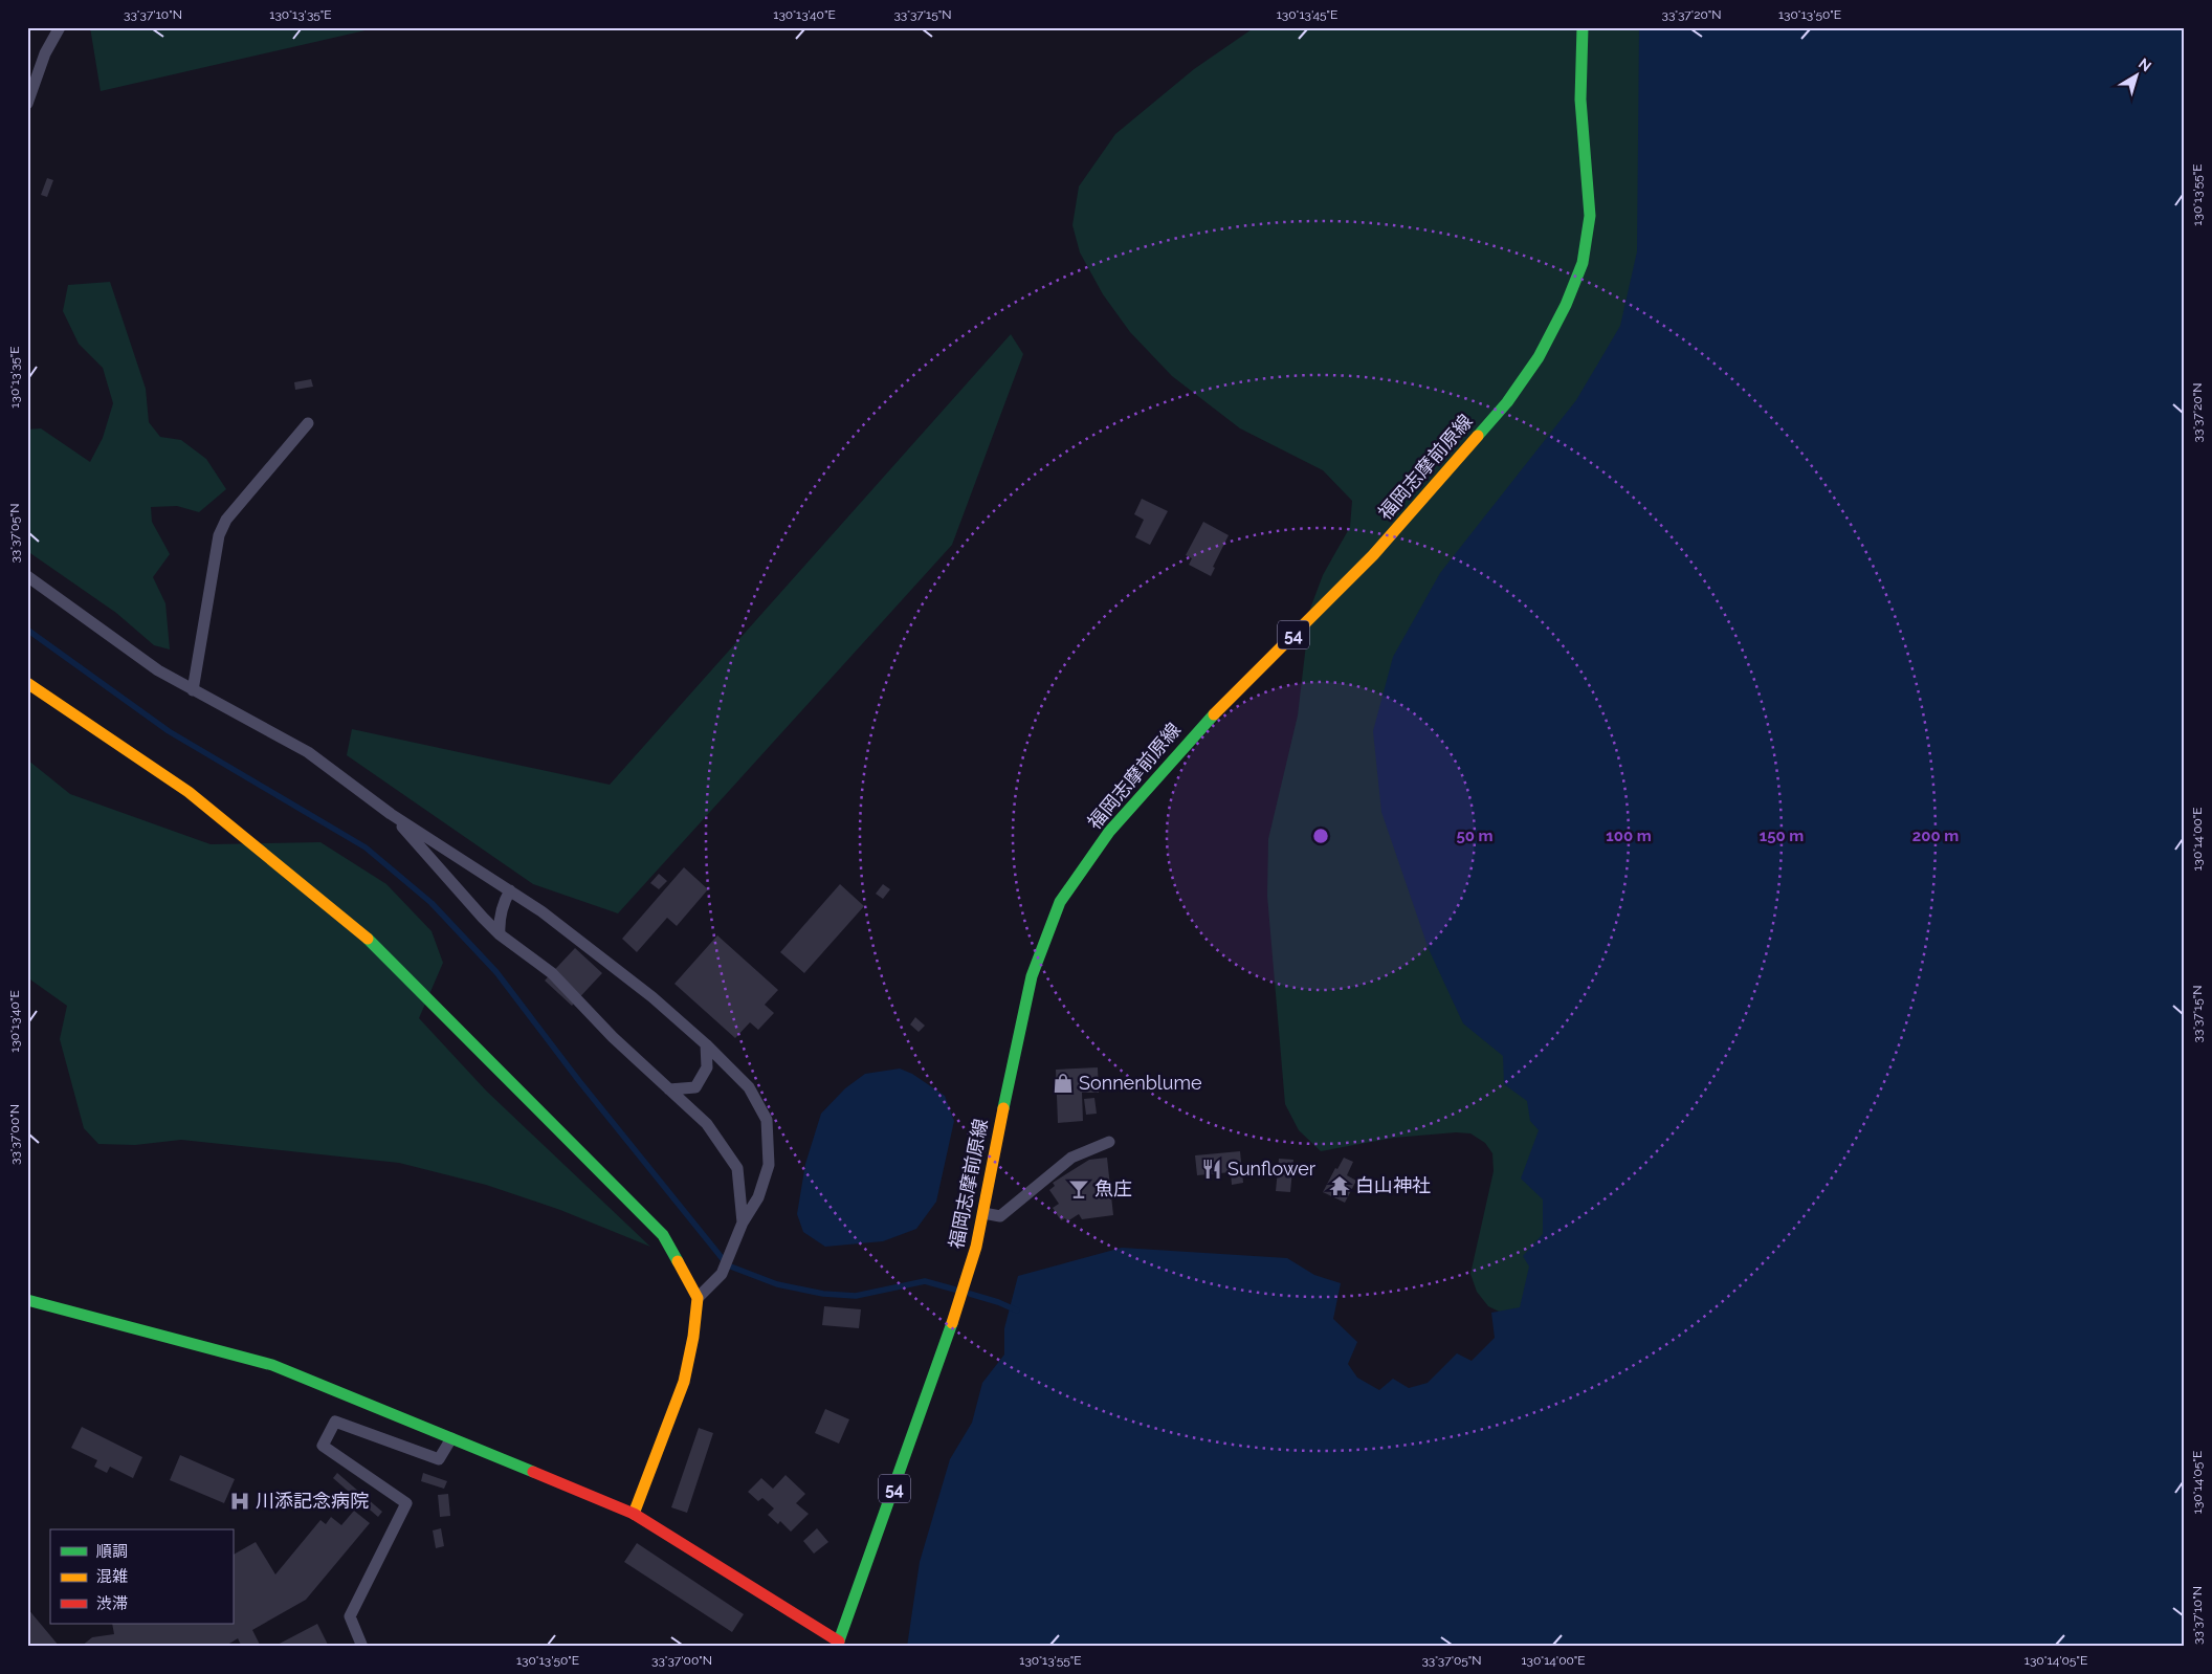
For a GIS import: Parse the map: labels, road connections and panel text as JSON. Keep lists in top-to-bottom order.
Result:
{
  "streets": {
    "street": ["福岡志摩前原線", "54"]
  },
  "places": {
    "shop": ["Sonnenblume"],
    "restaurant": ["Sunflower"],
    "temple": ["白山神社"],
    "bar": ["魚庄"],
    "hospital": ["川添記念病院"]
  },
  "legend": ["順調", "混雑", "渋滞"],
  "north": "top right",
  "coordinates": [
    "33°37'10\"N",
    "130°13'35\"E",
    "130°13'40\"E",
    "33°37'15\"N",
    "130°13'45\"E",
    "33°37'20\"N",
    "130°13'50\"E",
    "130°13'55\"E",
    "33°37'05\"N",
    "130°14'00\"E",
    "33°37'00\"N",
    "130°14'05\"E"
  ],
  "rings": [
    "50 m",
    "100 m",
    "150 m",
    "200 m"
  ]
}
